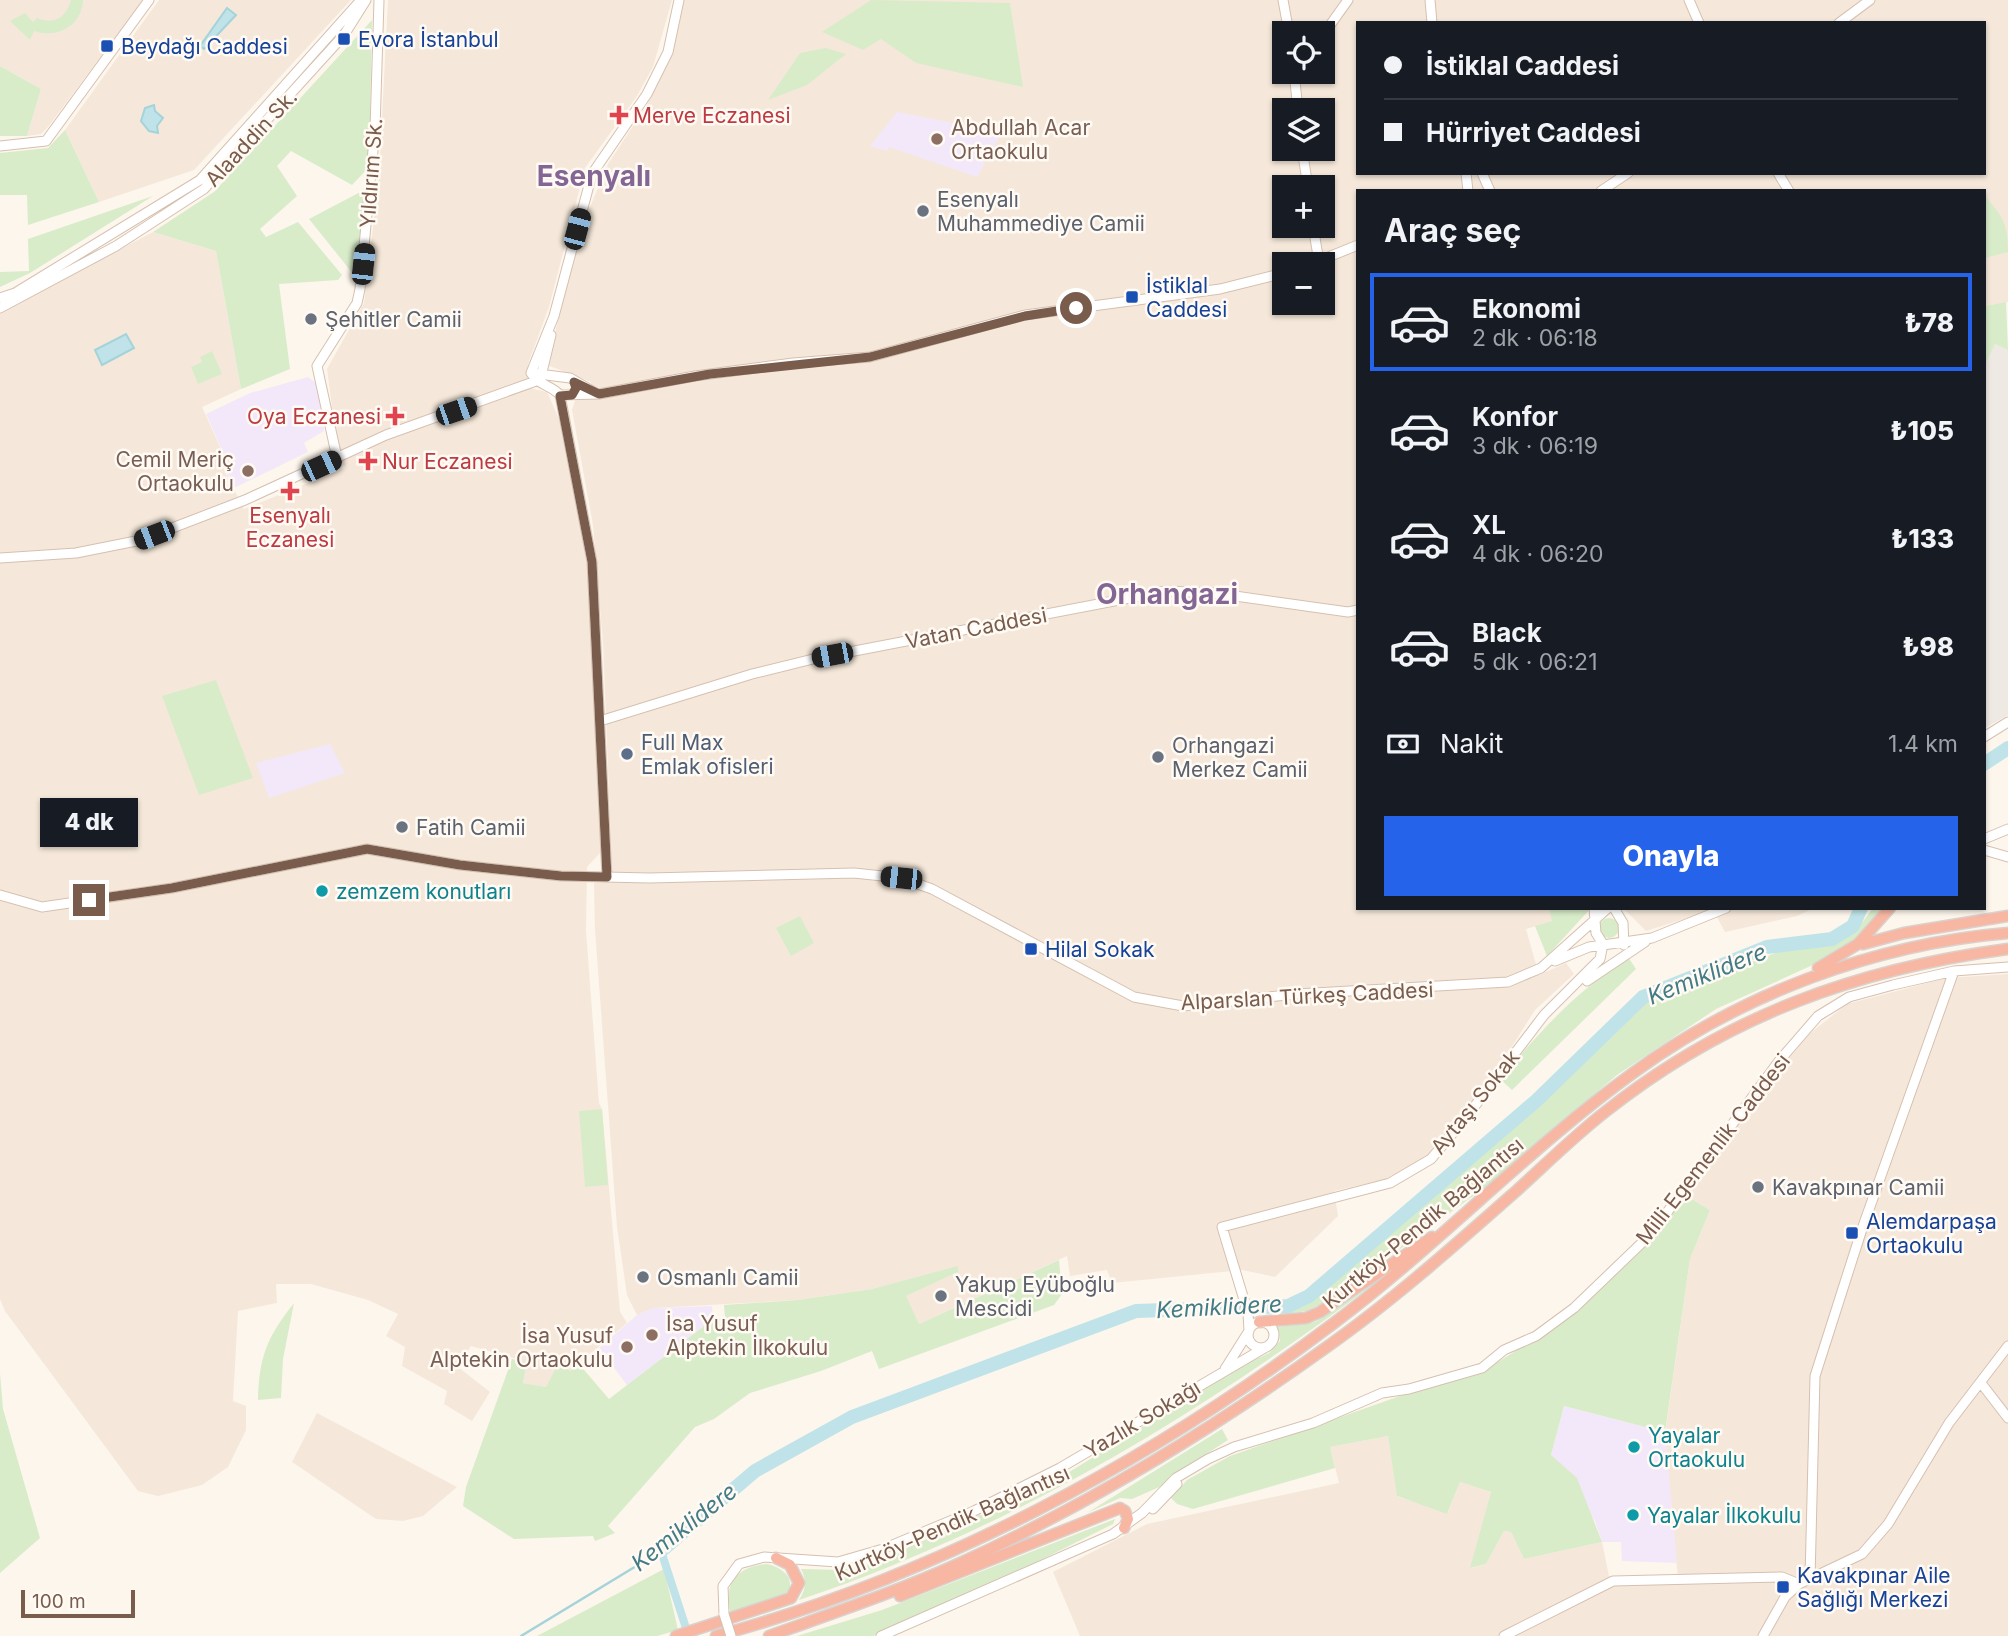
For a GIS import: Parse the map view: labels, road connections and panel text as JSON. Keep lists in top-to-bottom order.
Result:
{
  "streets": {
    "highway": ["Kurtköy-Pendik Bağlantısı"],
    "street": [
      "Alaaddin Sk.",
      "Yıldırım Sk.",
      "Vatan Caddesi",
      "Alparslan Türkeş Caddesi",
      "Aytaşı Sokak",
      "Milli Egemenlik Caddesi",
      "Yazlık Sokağı"
    ]
  },
  "districts": ["Esenyalı", "Orhangazi"],
  "water": ["Kemiklidere"],
  "places": {
    "transit": [
      "Evora İstanbul",
      "Beydağı Caddesi",
      "İstiklal Caddesi",
      "Hilal Sokak",
      "Alemdarpaşa Ortaokulu",
      "Kavakpınar Aile Sağlığı Merkezi"
    ],
    "health": [
      "Merve Eczanesi",
      "Oya Eczanesi",
      "Nur Eczanesi",
      "Esenyalı Eczanesi"
    ],
    "other": [
      "Abdullah Acar Ortaokulu",
      "Esenyalı Muhammediye Camii",
      "Şehitler Camii",
      "Cemil Meriç Ortaokulu",
      "Full Max Emlak ofisleri",
      "Orhangazi Merkez Camii",
      "Fatih Camii",
      "zemzem konutları",
      "Kavakpınar Camii",
      "Osmanlı Camii",
      "Yakup Eyüboğlu Mescidi",
      "İsa Yusuf Alptekin İlkokulu",
      "İsa Yusuf Alptekin Ortaokulu",
      "Yayalar Ortaokulu",
      "Yayalar İlkokulu"
    ]
  },
  "scale_bar": "100 m",
  "page": {
    "map_buttons": ["+", "−"],
    "banner": ["İstiklal Caddesi", "Hürriyet Caddesi"],
    "heading": "Araç seç",
    "list": [
      {
        "name": "Ekonomi",
        "note": "2 dk · 06:18",
        "value": "₺78"
      },
      {
        "name": "Konfor",
        "note": "3 dk · 06:19",
        "value": "₺105"
      },
      {
        "name": "XL",
        "note": "4 dk · 06:20",
        "value": "₺133"
      },
      {
        "name": "Black",
        "note": "5 dk · 06:21",
        "value": "₺98"
      }
    ],
    "pay": ["Nakit", "1.4 km"],
    "bubble": "4 dk",
    "buttons": "Onayla",
    "scale": "100 m"
  }
}
